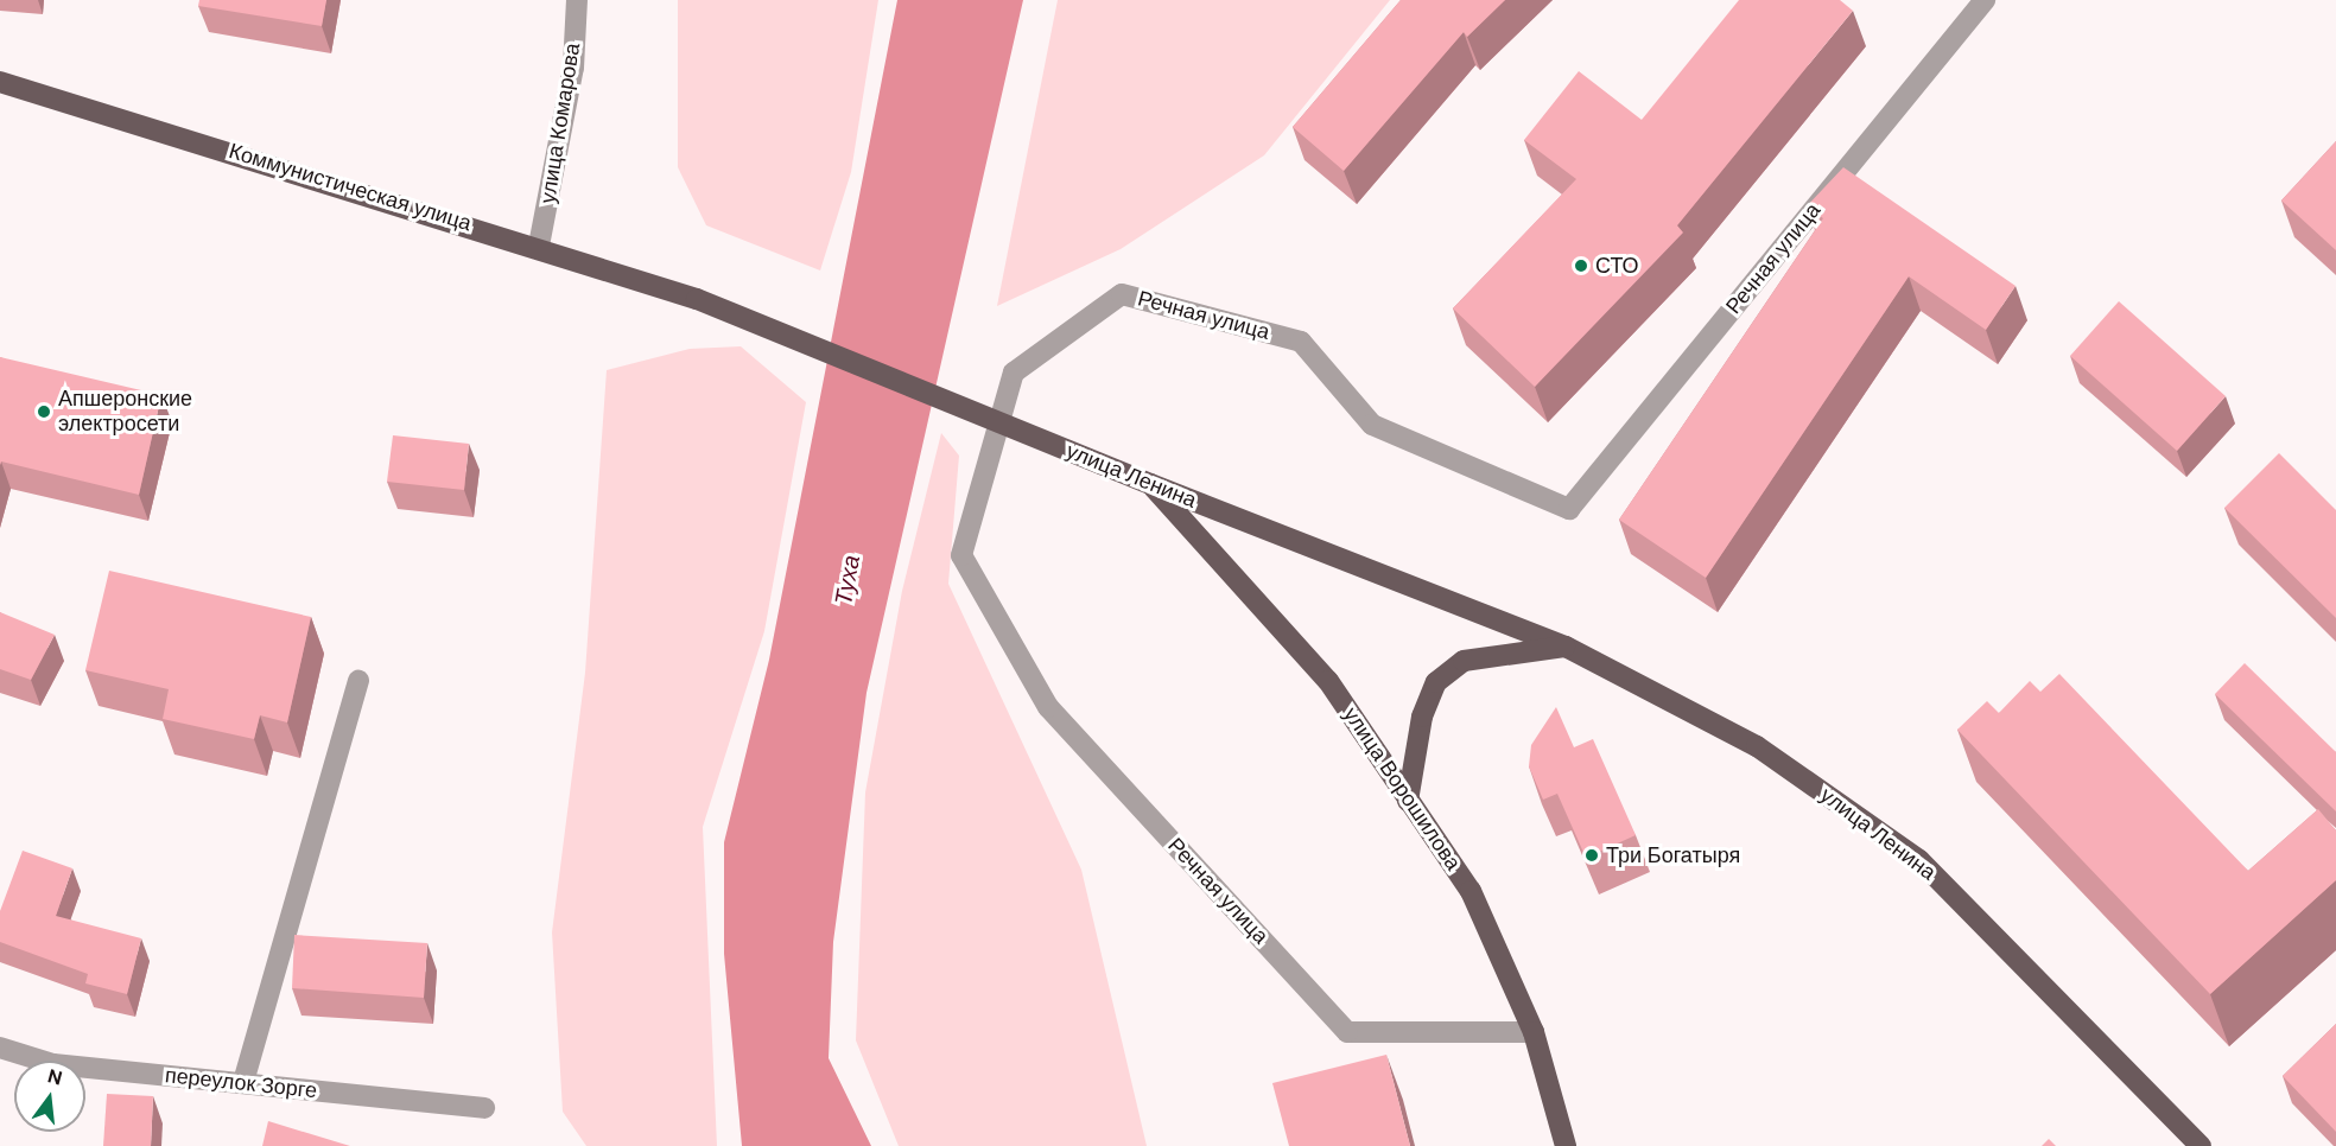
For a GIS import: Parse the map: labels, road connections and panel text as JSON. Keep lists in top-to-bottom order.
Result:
{
  "streets": {
    "main road": ["Коммунистическая улица", "улица Ленина", "улица Ворошилова"],
    "street": ["улица Комарова", "Речная улица", "переулок Зорге"]
  },
  "crossings": [
    ["улица Комарова", "Коммунистическая улица"],
    ["Коммунистическая улица", "улица Ленина"],
    ["Речная улица", "улица Ворошилова"],
    ["улица Ленина", "улица Ворошилова"]
  ],
  "water": ["Туха"],
  "places": ["СТО", "Апшеронские электросети", "Три Богатыря"],
  "north": "top"
}
